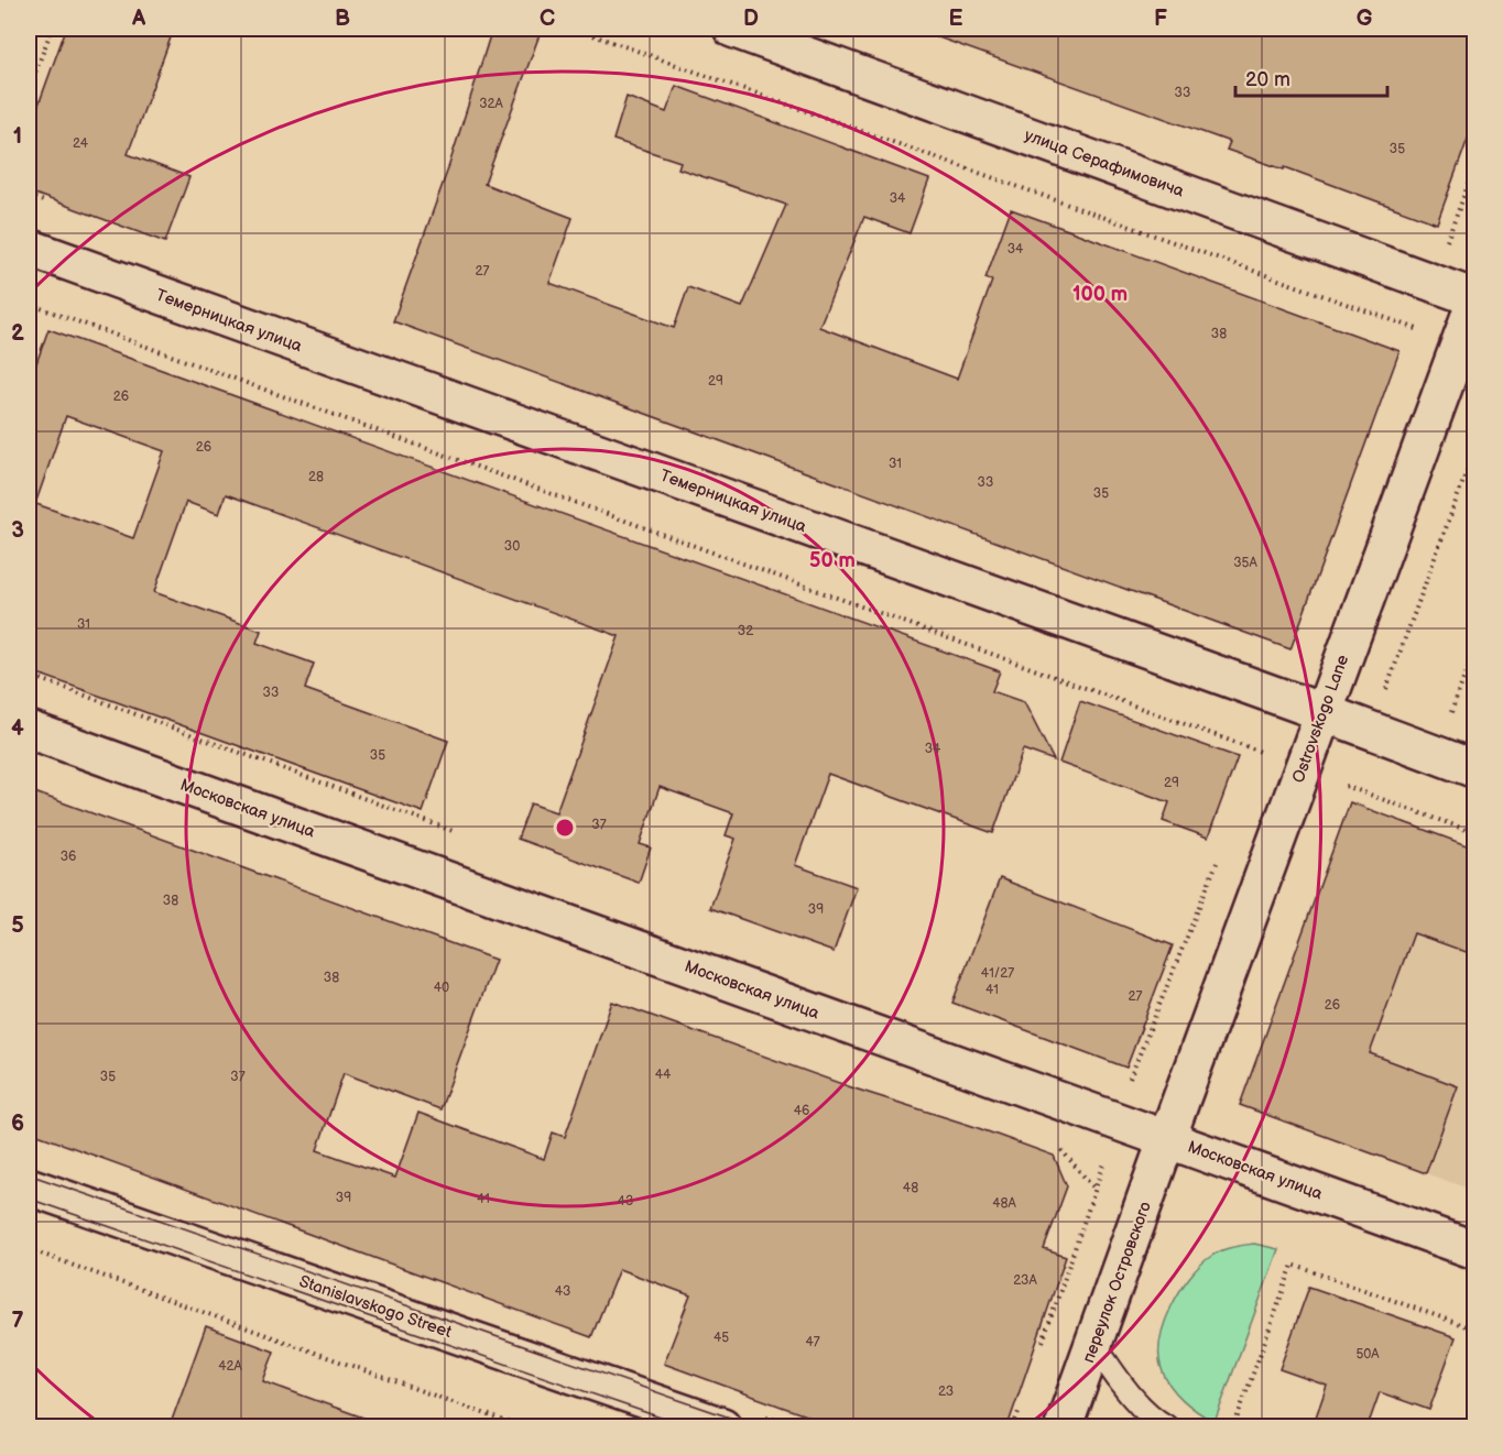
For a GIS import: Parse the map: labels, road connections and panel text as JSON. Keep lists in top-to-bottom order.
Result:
{
  "streets": {
    "street": [
      "улица Серафимовича",
      "Темерницкая улица",
      "Ostrovskogo Lane",
      "Московская улица",
      "переулок Островского",
      "Stanislavskogo Street"
    ]
  },
  "crossings": [
    ["улица Серафимовича", "Ostrovskogo Lane"],
    ["Темерницкая улица", "Ostrovskogo Lane"],
    ["Ostrovskogo Lane", "Московская улица"],
    ["Ostrovskogo Lane", "переулок Островского"],
    ["Московская улица", "переулок Островского"]
  ],
  "house_numbers": [
    "33",
    "32А",
    "24",
    "35",
    "34",
    "34",
    "27",
    "38",
    "29",
    "26",
    "26",
    "31",
    "28",
    "33",
    "35",
    "30",
    "35А",
    "31",
    "32",
    "33",
    "34",
    "35",
    "29",
    "37",
    "36",
    "38",
    "39",
    "41/27",
    "38",
    "40",
    "41",
    "27",
    "26",
    "44",
    "35",
    "37",
    "46",
    "48",
    "39",
    "41",
    "43",
    "48А",
    "23А",
    "43",
    "45",
    "47",
    "50А",
    "42А",
    "23"
  ],
  "scale_bar": "20 m",
  "grid": {
    "columns": [
      "A",
      "B",
      "C",
      "D",
      "E",
      "F",
      "G"
    ],
    "rows": [
      "1",
      "2",
      "3",
      "4",
      "5",
      "6",
      "7"
    ]
  },
  "rings": ["100 m", "50 m"]
}
